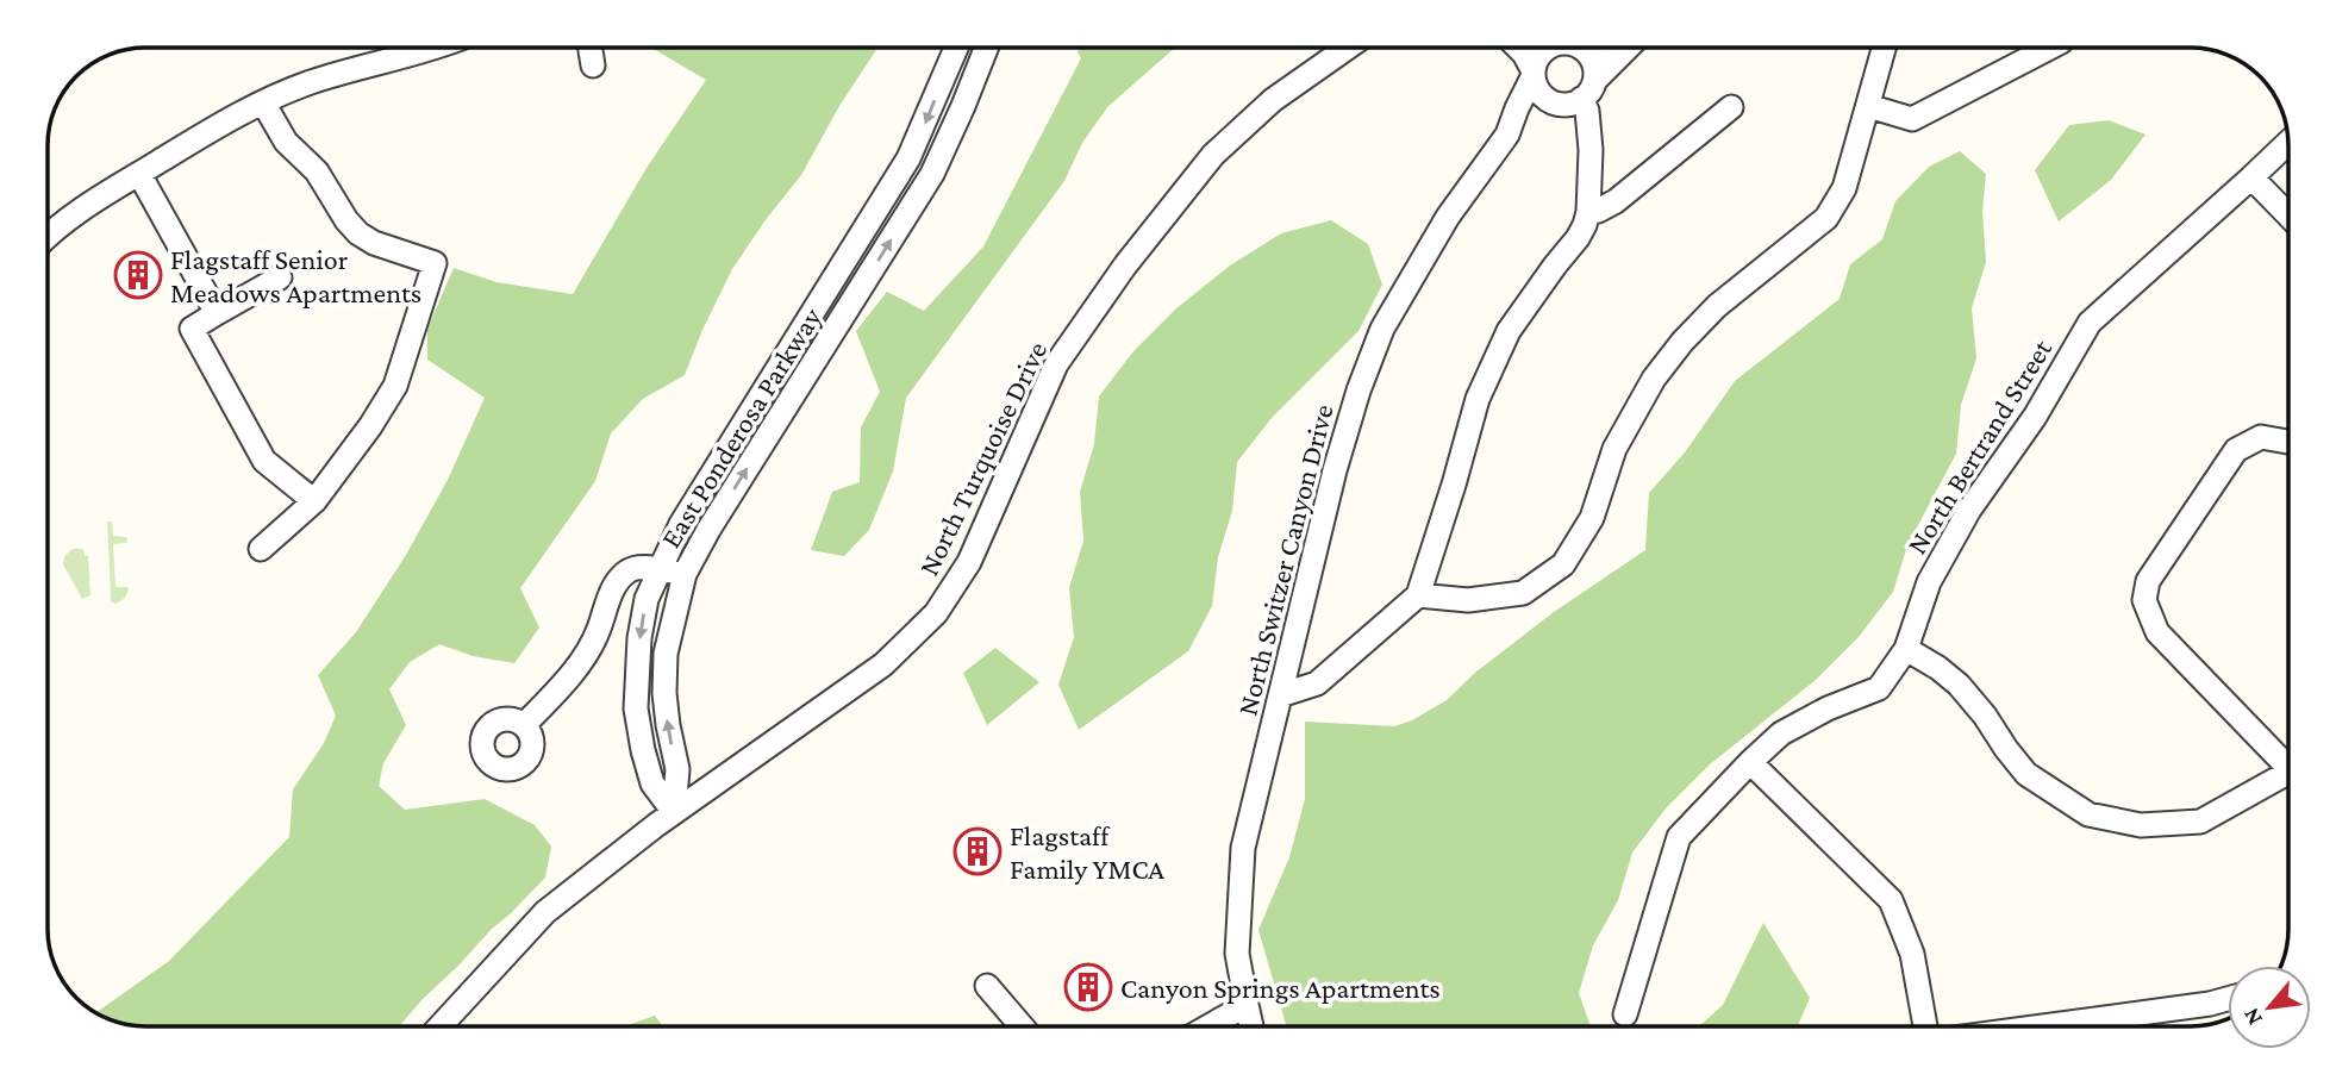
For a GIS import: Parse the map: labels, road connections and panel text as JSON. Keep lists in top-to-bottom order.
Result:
{
  "streets": {
    "street": [
      "East Ponderosa Parkway",
      "North Bertrand Street",
      "North Turquoise Drive",
      "North Switzer Canyon Drive"
    ]
  },
  "crossings": [
    ["East Ponderosa Parkway", "North Turquoise Drive"]
  ],
  "places": {
    "building": ["Flagstaff Senior Meadows Apartments", "Flagstaff Family YMCA", "Canyon Springs Apartments"]
  },
  "north": "bottom left"
}
